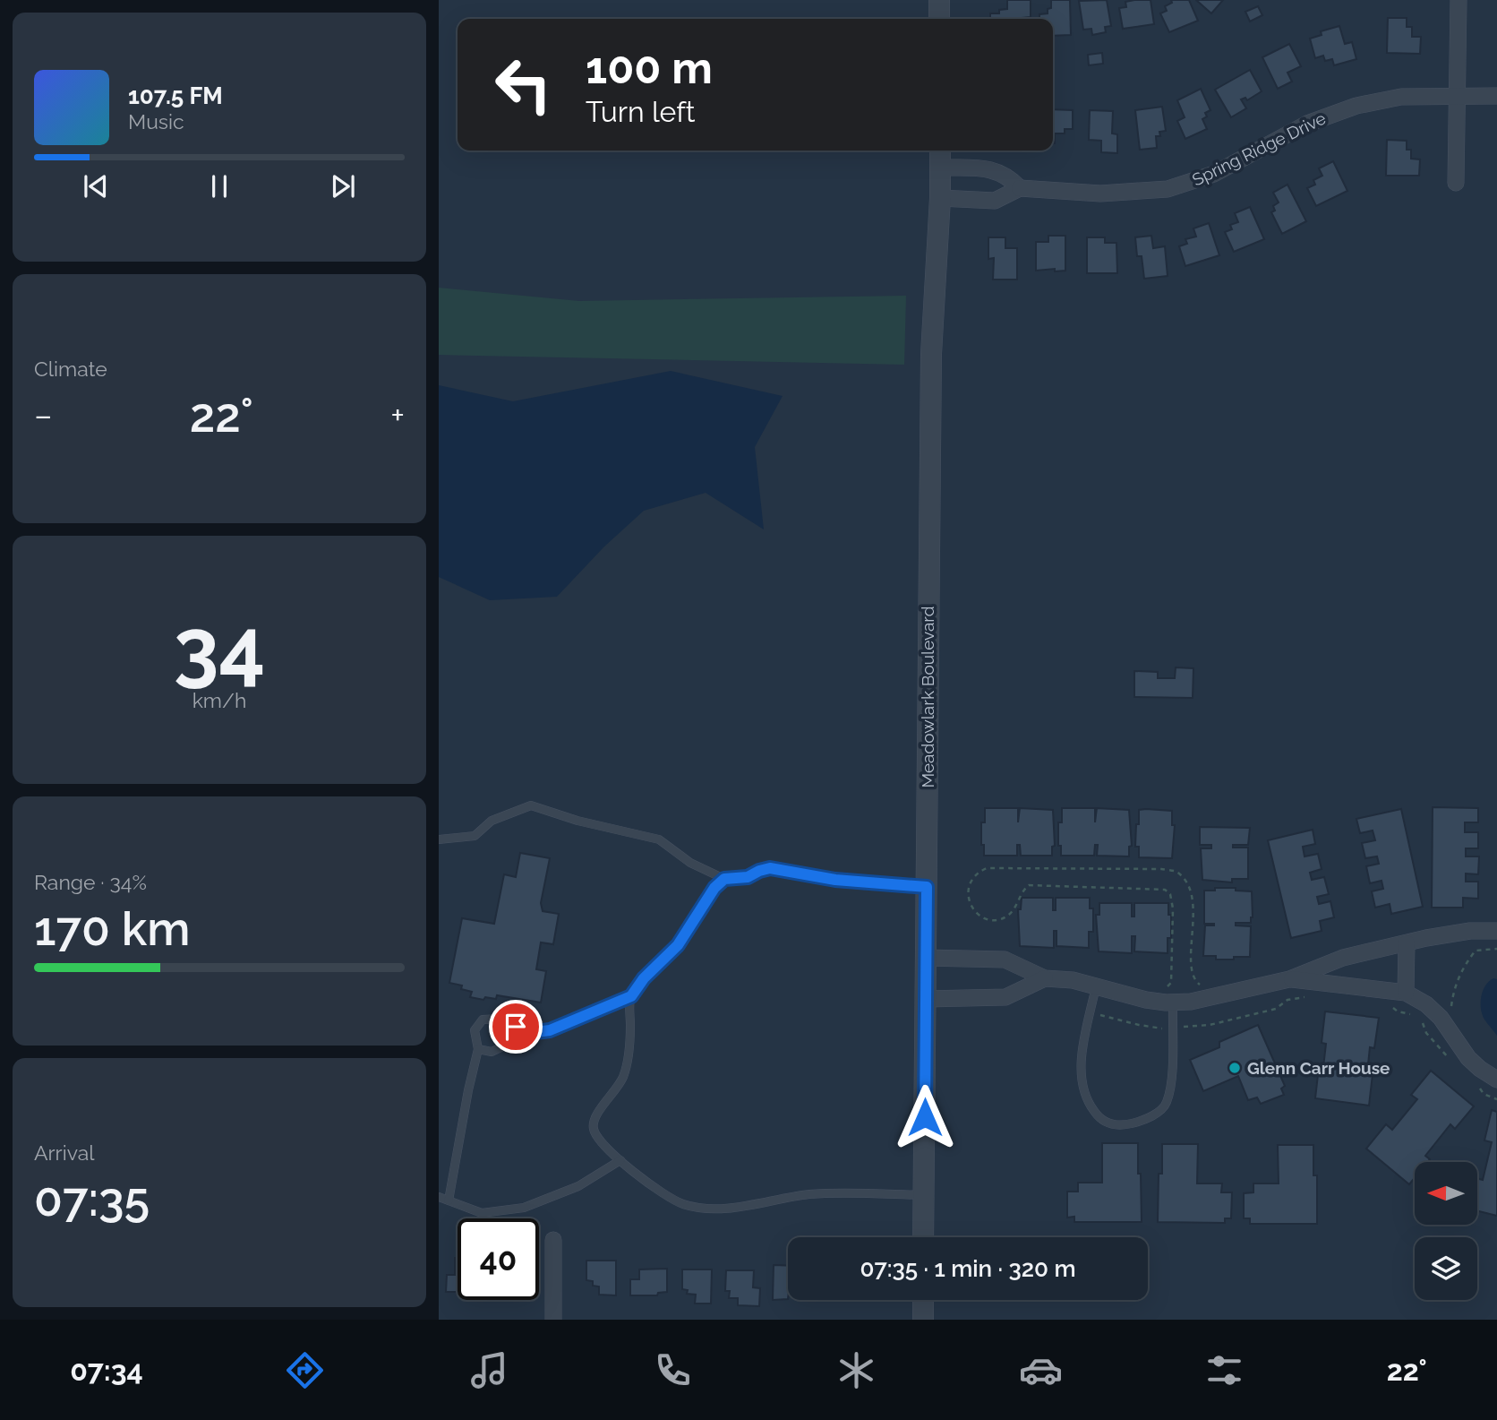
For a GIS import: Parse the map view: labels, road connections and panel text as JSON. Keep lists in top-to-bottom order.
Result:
{
  "streets": {
    "street": ["Spring Ridge Drive", "Meadowlark Boulevard"]
  },
  "crossings": [
    ["Spring Ridge Drive", "Meadowlark Boulevard"]
  ],
  "places": ["Glenn Carr House"],
  "north": "left",
  "page": {
    "turn": ["100 m", "Turn left"],
    "song": ["107.5 FM", "Music"],
    "tile": [
      "Climate",
      ["34", "km/h"],
      ["Range · 34%", "170 km"],
      ["Arrival", "07:35"]
    ],
    "heat": ["−", "22°", "+"],
    "limit": "40",
    "trip": "07:35 · 1 min · 320 m",
    "tabs": ["07:34", "22°"]
  }
}
